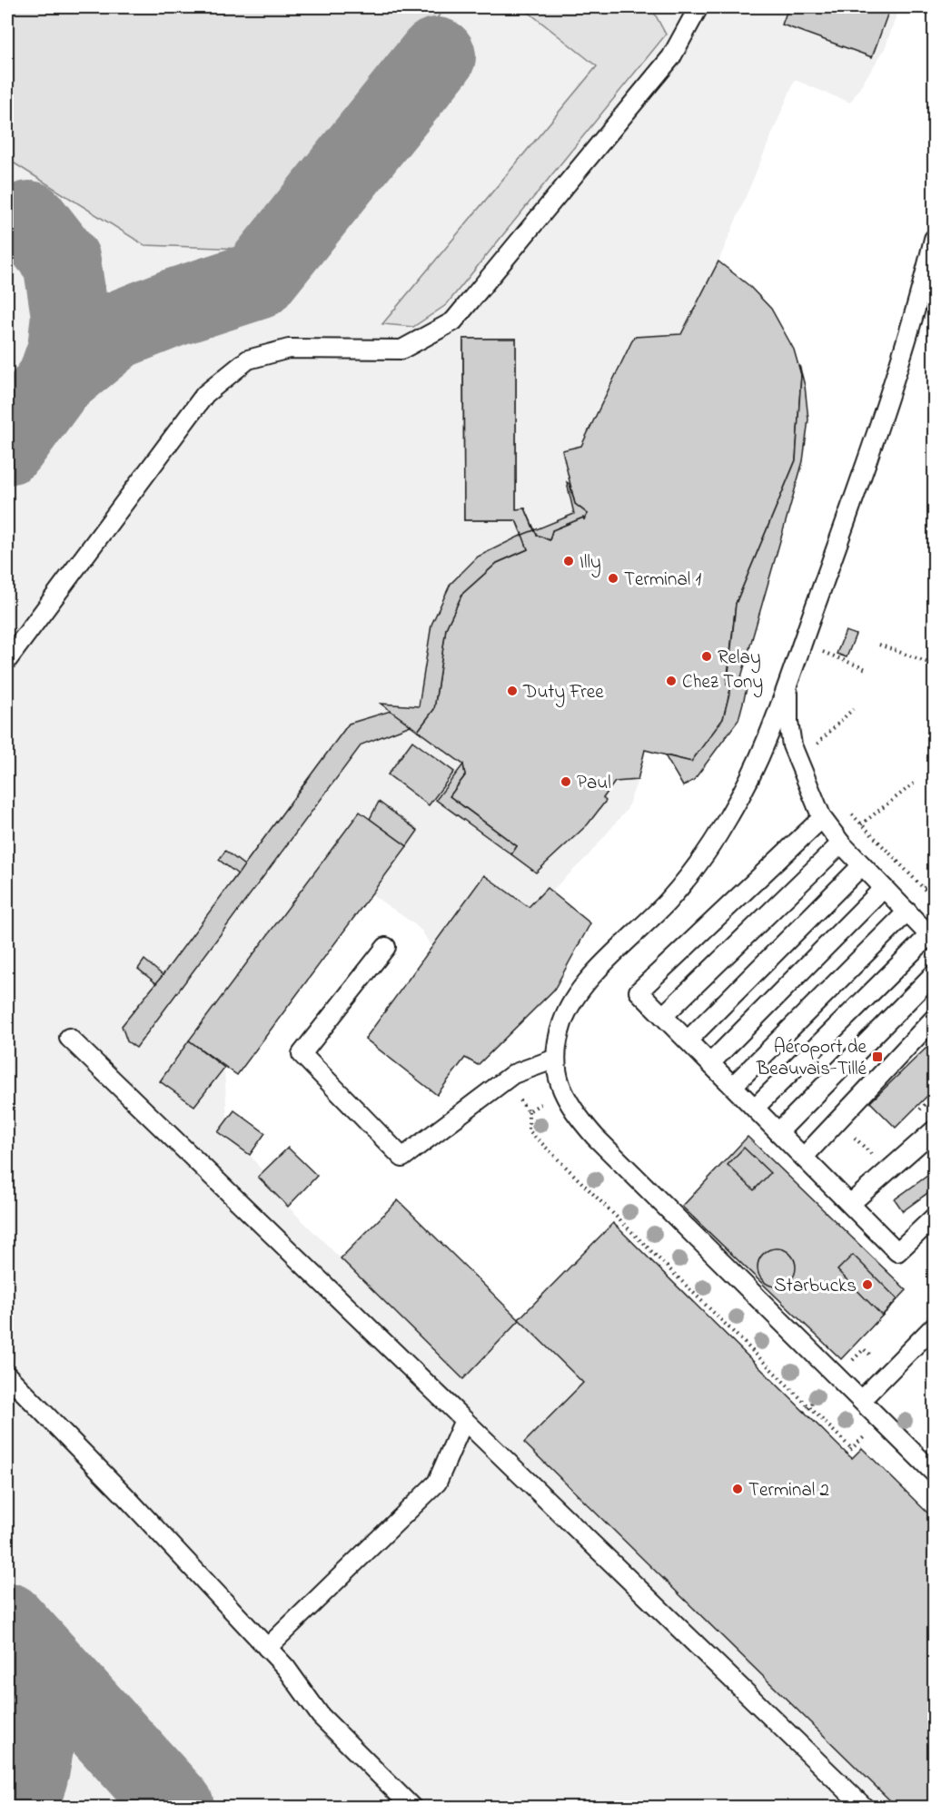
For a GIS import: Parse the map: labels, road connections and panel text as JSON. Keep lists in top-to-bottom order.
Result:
{
  "places": {
    "other": [
      "Illy",
      "Terminal 1",
      "Relay",
      "Chez Tony",
      "Duty Free",
      "Paul",
      "Starbucks",
      "Terminal 2"
    ],
    "transit": ["Aéroport de Beauvais-Tillé"]
  }
}
